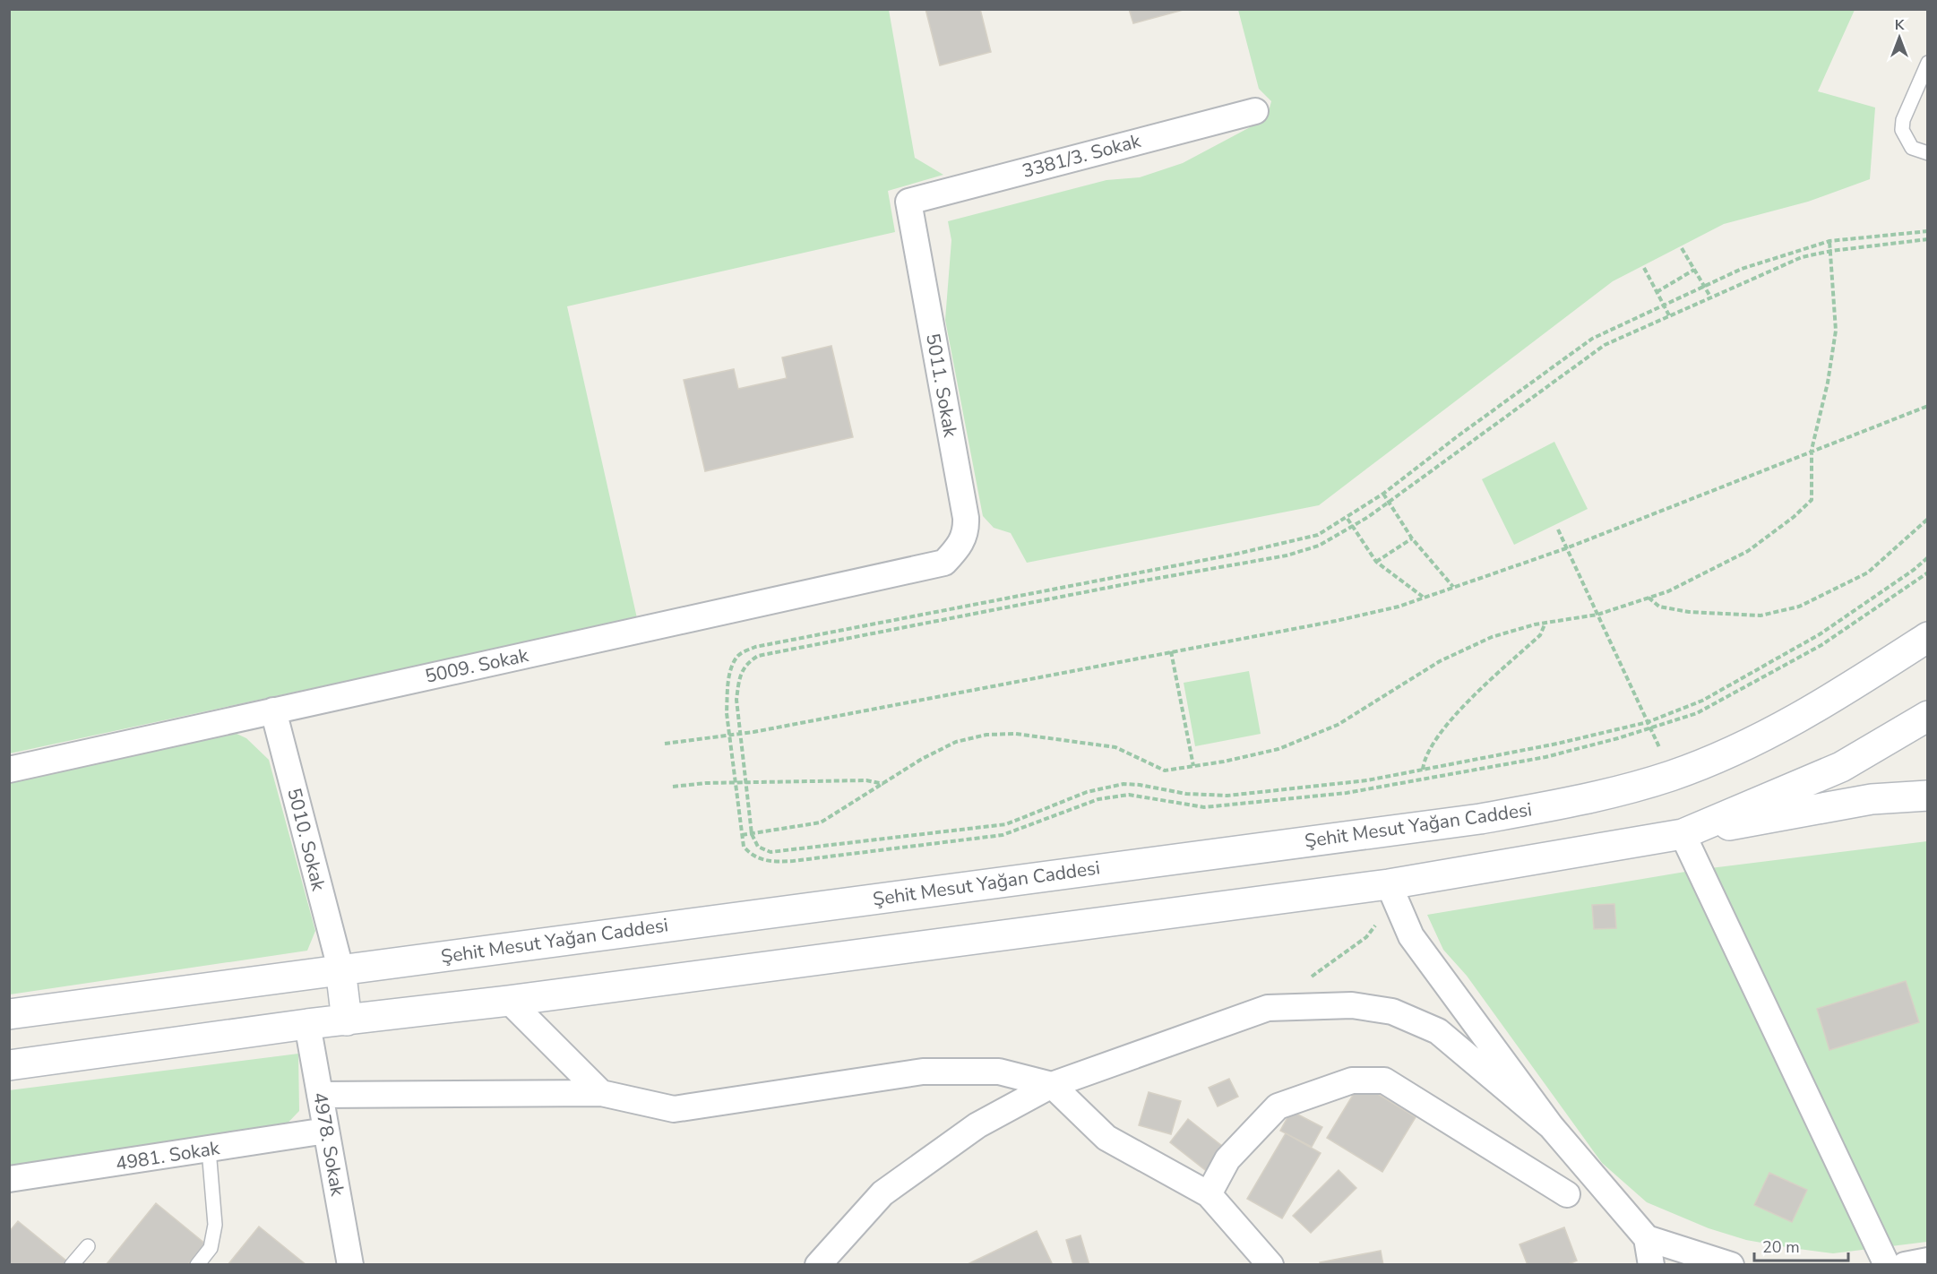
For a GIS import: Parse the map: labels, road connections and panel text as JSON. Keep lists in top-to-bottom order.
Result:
{
  "streets": {
    "main road": ["Şehit Mesut Yağan Caddesi"],
    "street": [
      "3381/3. Sokak",
      "5011. Sokak",
      "5009. Sokak",
      "5010. Sokak",
      "4978. Sokak",
      "4981. Sokak"
    ]
  },
  "crossings": [
    ["3381/3. Sokak", "5011. Sokak"],
    ["5011. Sokak", "5009. Sokak"],
    ["5009. Sokak", "5010. Sokak"],
    ["Şehit Mesut Yağan Caddesi", "5010. Sokak"],
    ["4978. Sokak", "4981. Sokak"]
  ],
  "scale_bar": "20 m",
  "north": "top"
}
